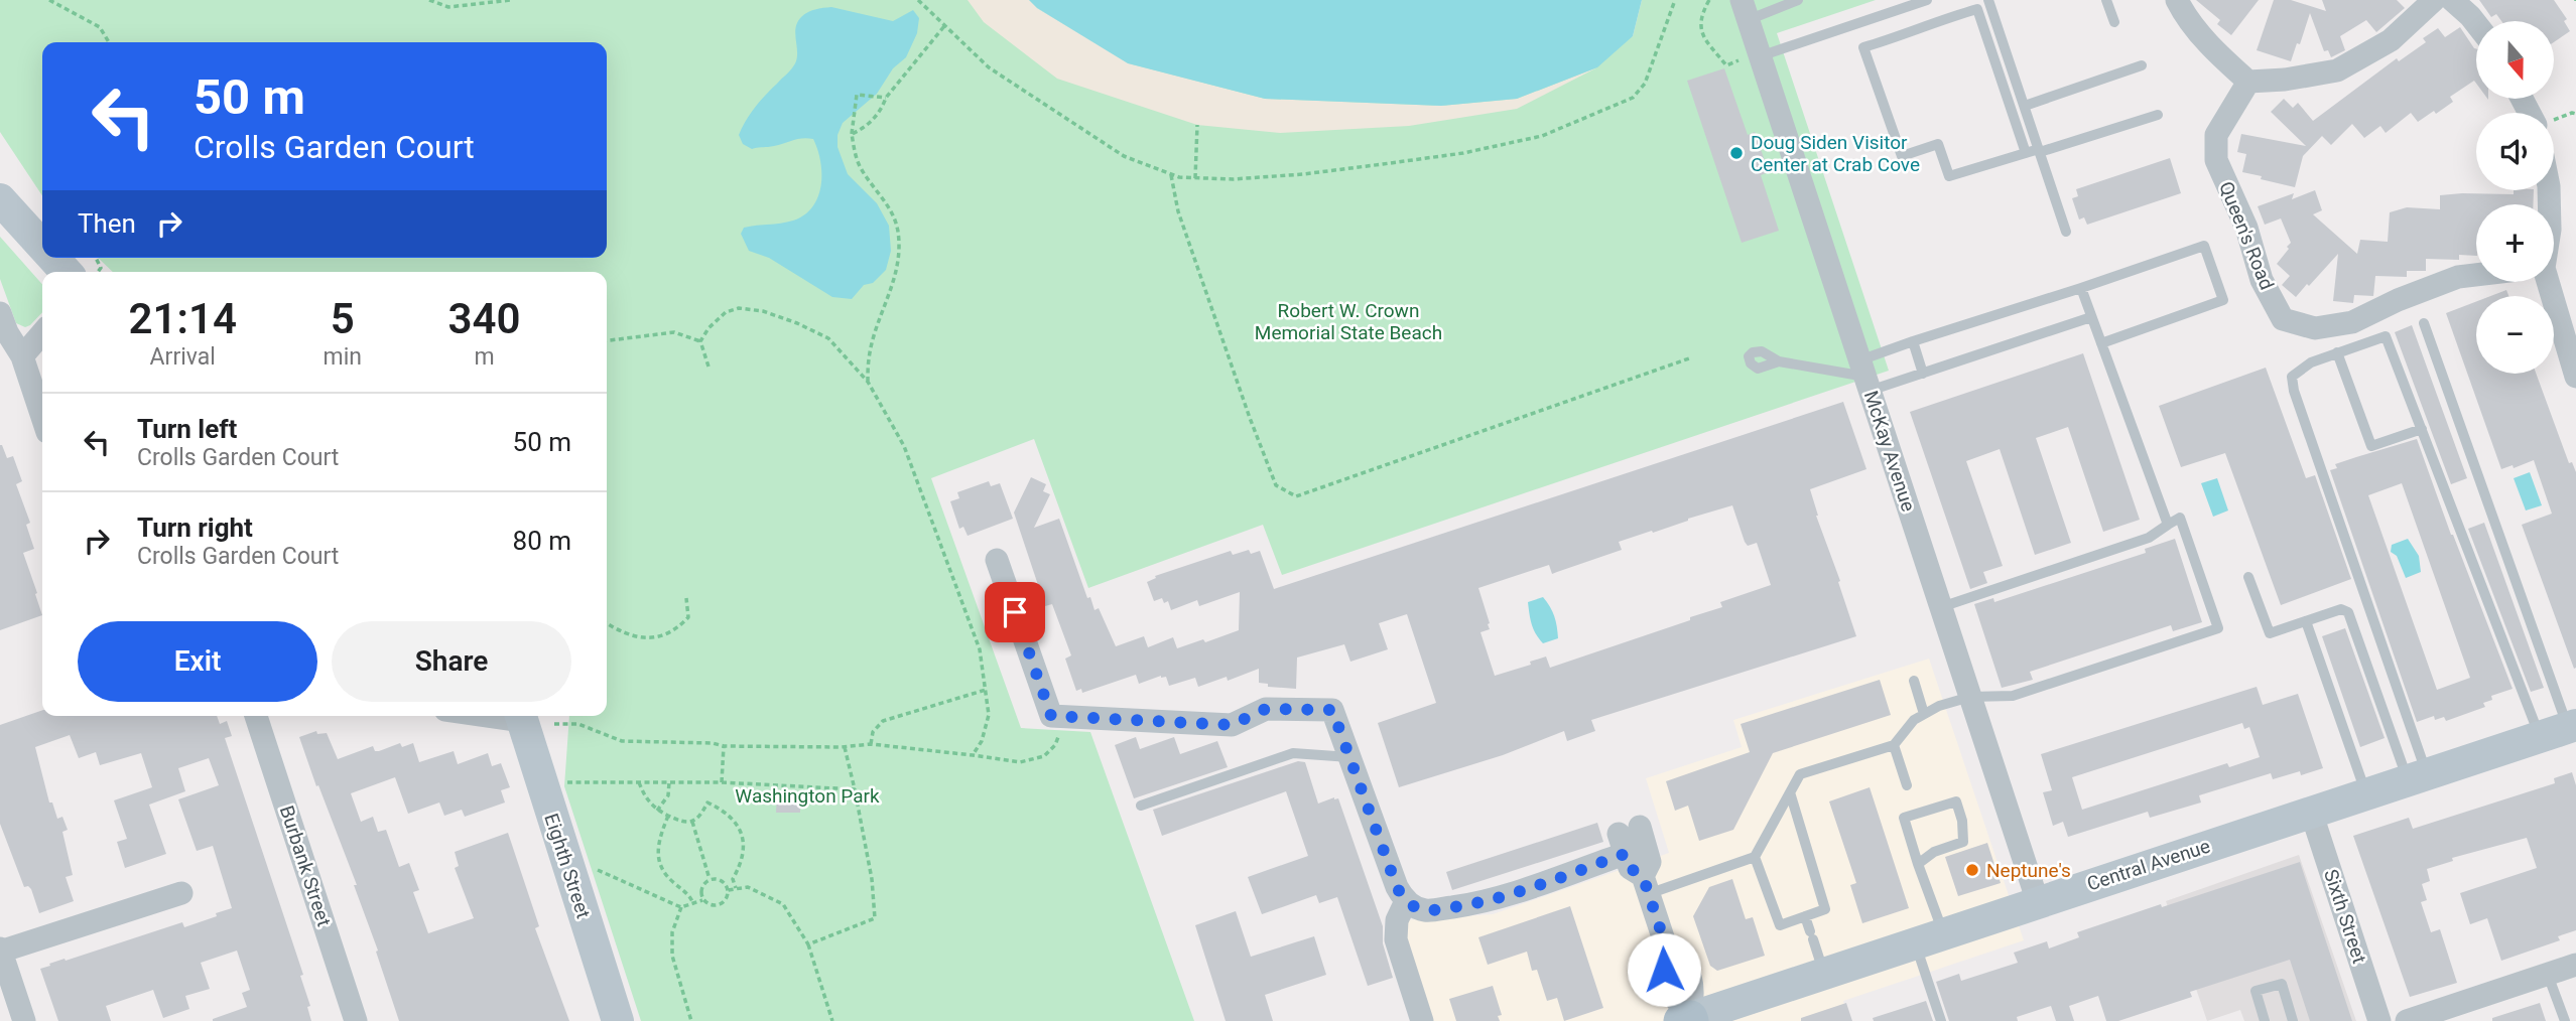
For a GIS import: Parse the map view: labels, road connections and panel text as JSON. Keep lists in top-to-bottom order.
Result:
{
  "streets": {
    "street": [
      "Queen's Road",
      "McKay Avenue",
      "Central Avenue",
      "Burbank Street",
      "Eighth Street",
      "Sixth Street"
    ]
  },
  "crossings": [
    ["McKay Avenue", "Central Avenue"],
    ["Central Avenue", "Sixth Street"]
  ],
  "parks": ["Robert W. Crown Memorial State Beach", "Washington Park"],
  "places": ["Doug Siden Visitor Center at Crab Cove", "Neptune's"],
  "north": "bottom",
  "page": {
    "map_buttons": ["+", "−"],
    "turn": ["50 m", "Crolls Garden Court"],
    "then": "Then",
    "eta": [
      "21:14",
      "Arrival",
      "5",
      "min",
      "340",
      "m"
    ],
    "list": [
      {
        "name": "Turn left",
        "note": "Crolls Garden Court",
        "value": "50 m"
      },
      {
        "name": "Turn right",
        "note": "Crolls Garden Court",
        "value": "80 m"
      }
    ],
    "buttons": ["Exit", "Share"]
  }
}
